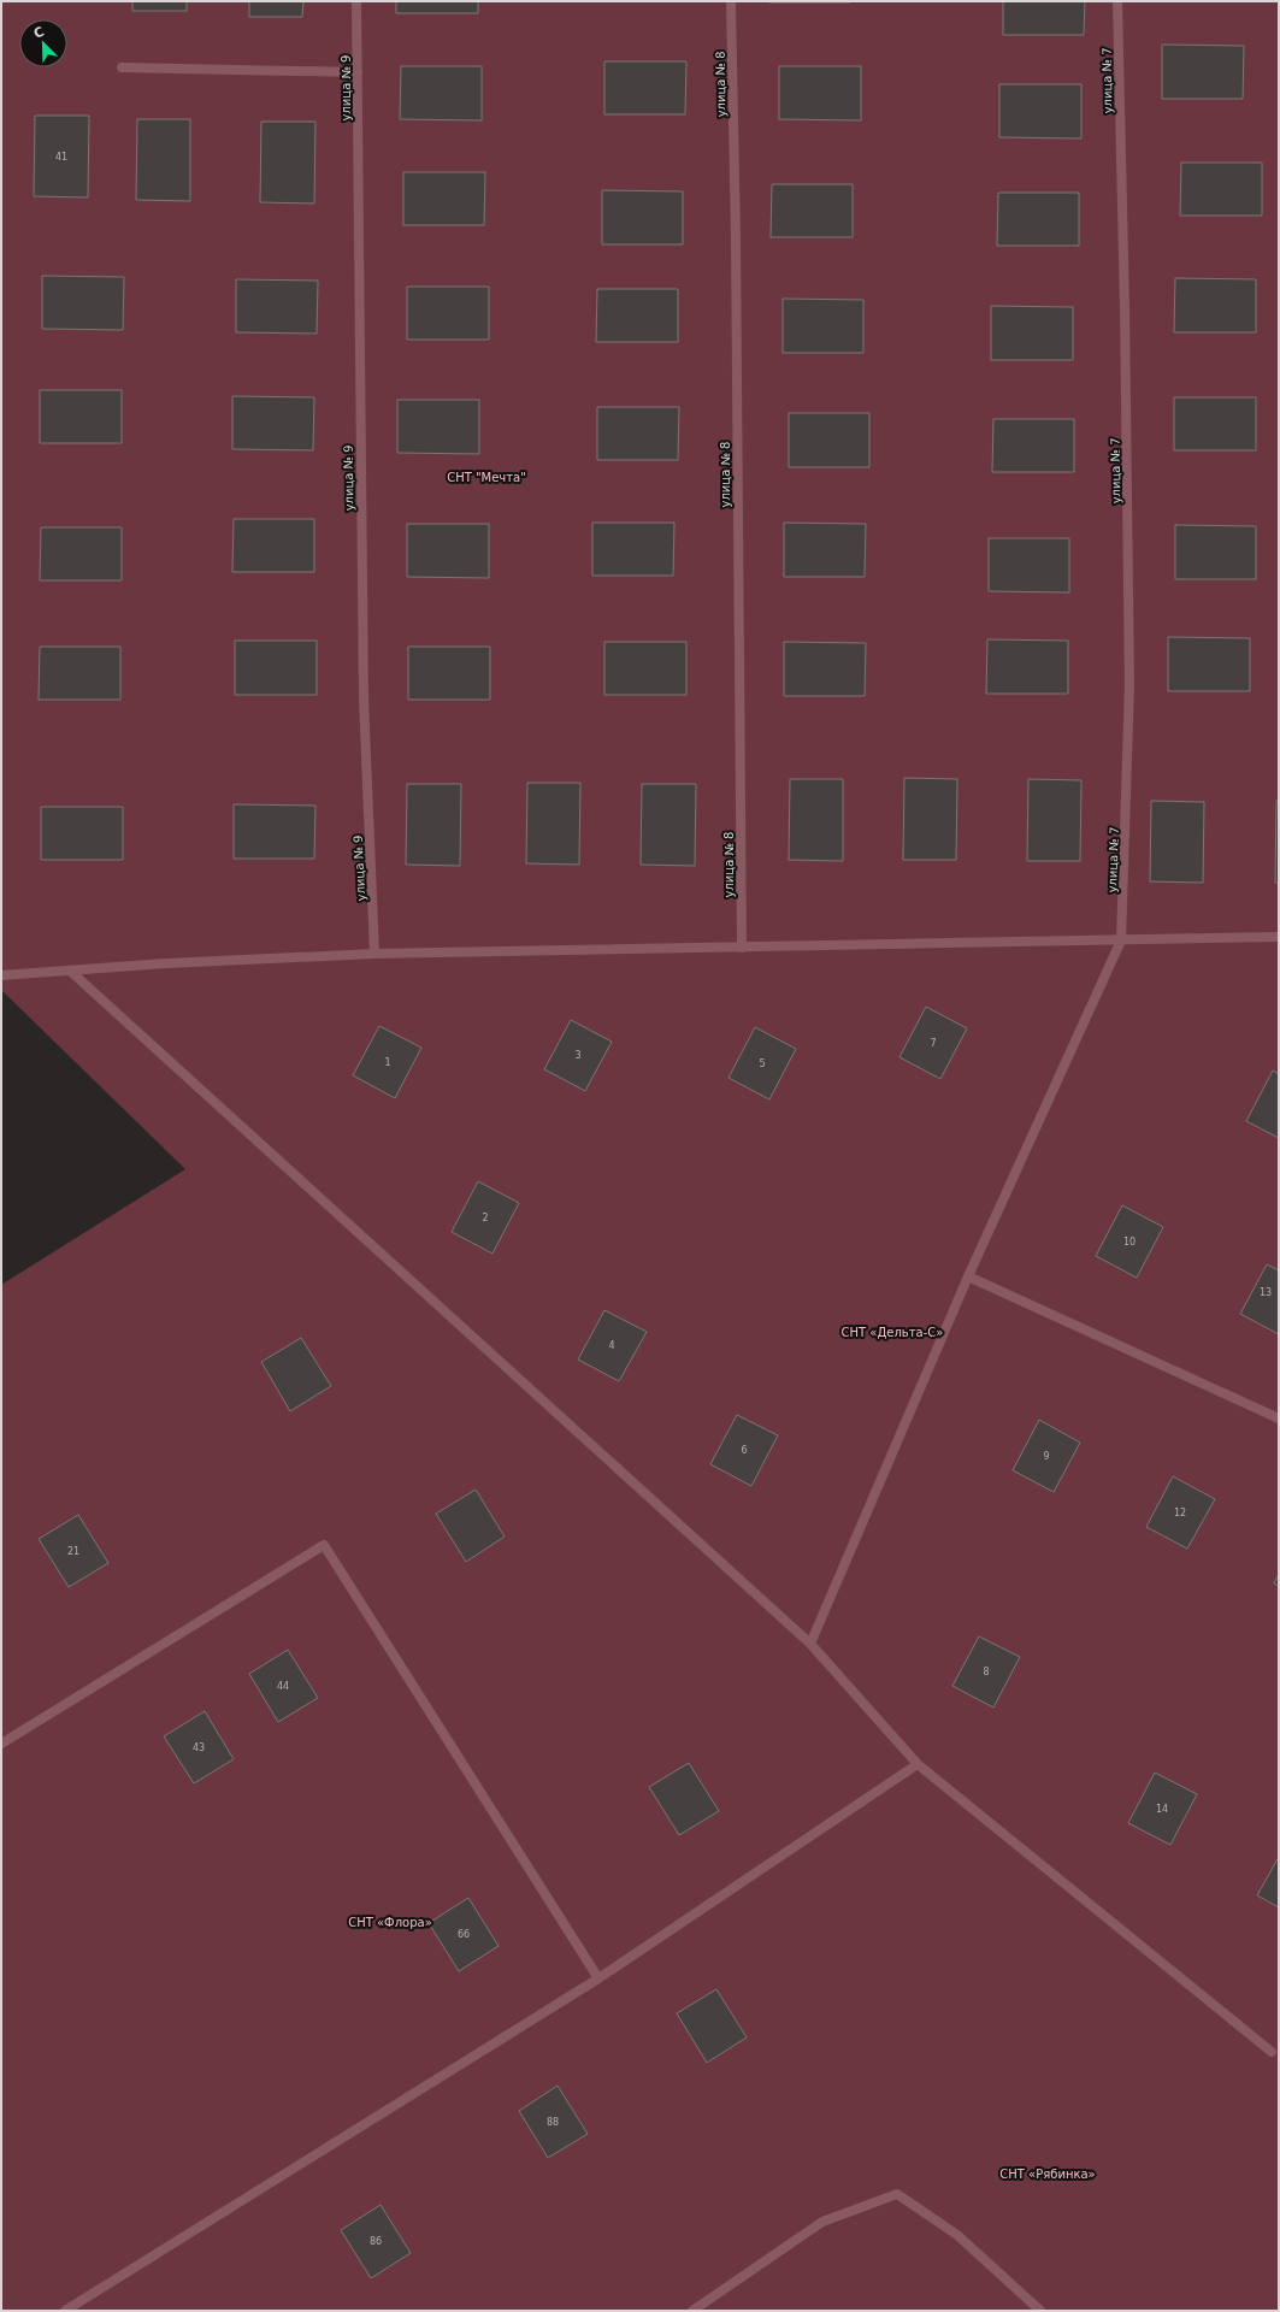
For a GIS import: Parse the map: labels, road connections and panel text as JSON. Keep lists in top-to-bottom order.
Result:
{
  "streets": {
    "street": ["улица № 7", "улица № 8", "улица № 9"]
  },
  "parks": [
    "СНТ \"Мечта\"",
    "СНТ «Дельта-С»",
    "СНТ «Флора»",
    "СНТ «Рябинка»"
  ],
  "house_numbers": [
    "41",
    "7",
    "3",
    "1",
    "5",
    "2",
    "10",
    "13",
    "4",
    "6",
    "9",
    "12",
    "21",
    "8",
    "44",
    "43",
    "14",
    "66",
    "88",
    "86"
  ],
  "north": "top left"
}
